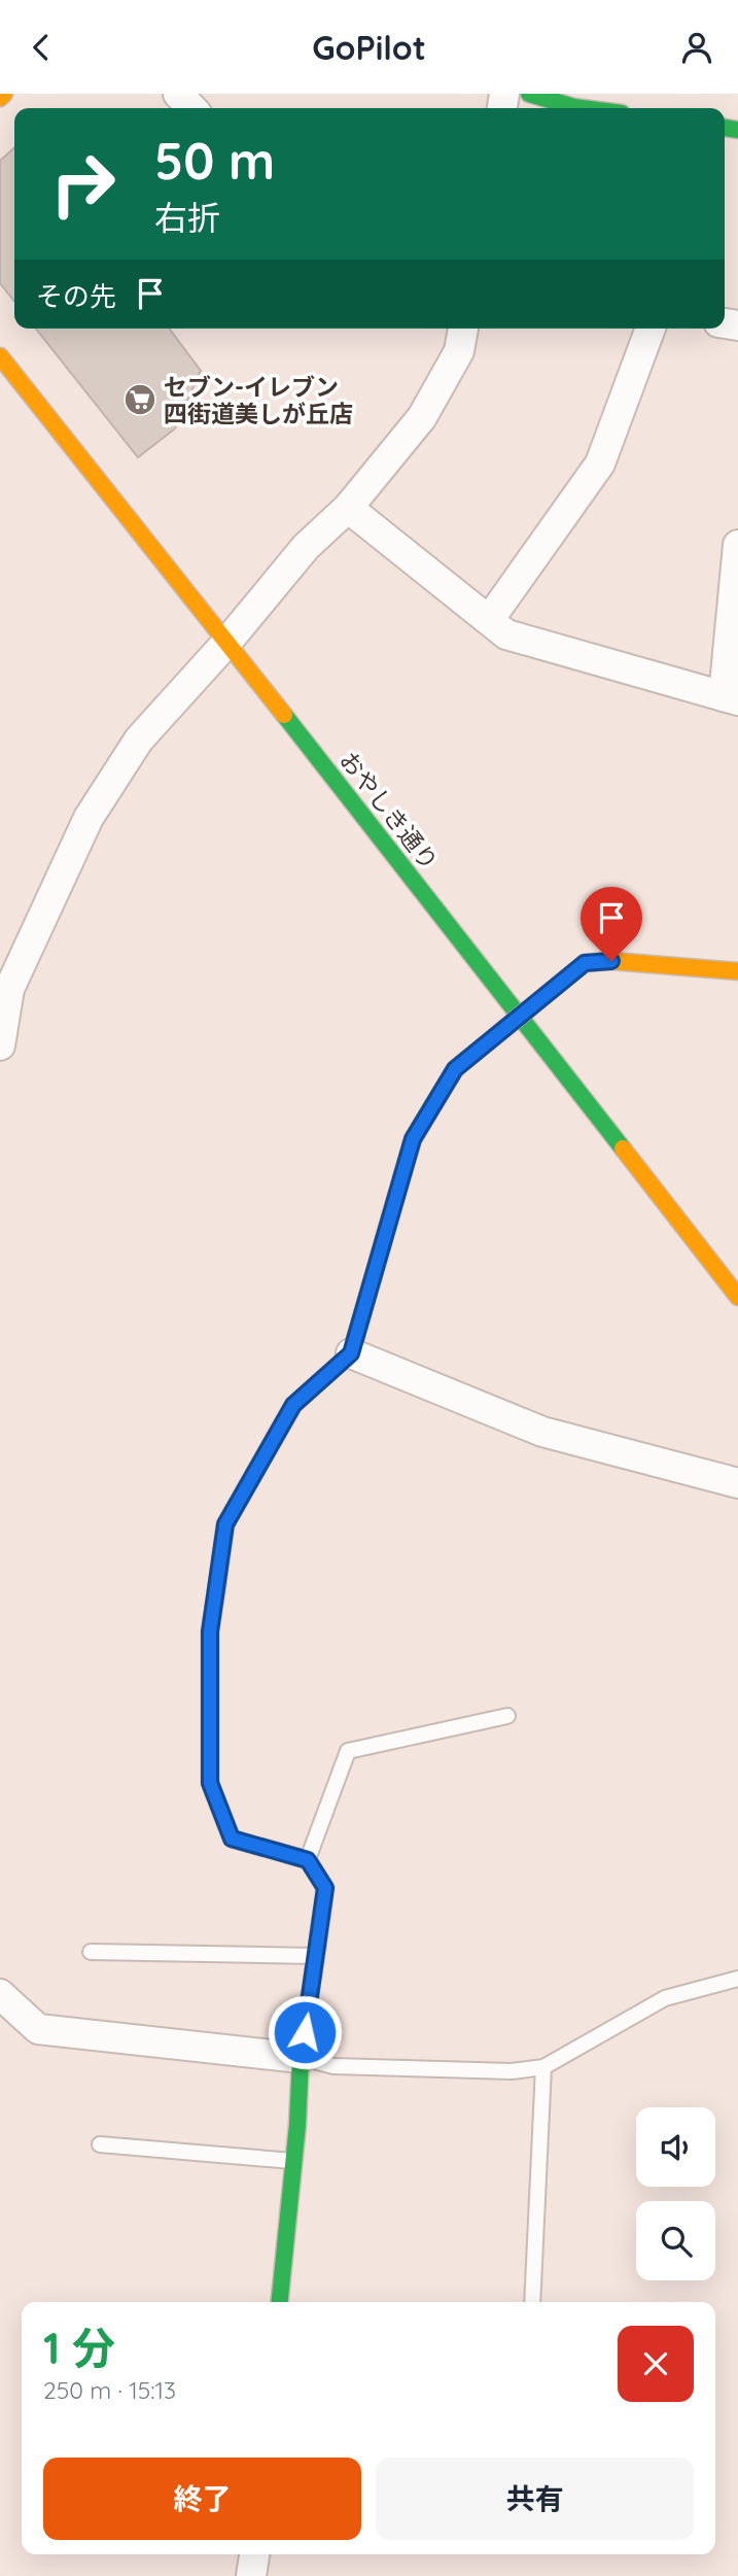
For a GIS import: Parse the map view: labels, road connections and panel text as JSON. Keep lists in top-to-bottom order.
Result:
{
  "streets": {
    "street": ["おやしき通り"]
  },
  "places": {
    "supermarket": ["セブン-イレブン 四街道美しが丘店"]
  },
  "page": {
    "header": "GoPilot",
    "turn": ["50 m", "右折"],
    "then": "その先",
    "heading": ["1 分", "250 m · 15:13"],
    "buttons": ["終了", "共有"]
  }
}
